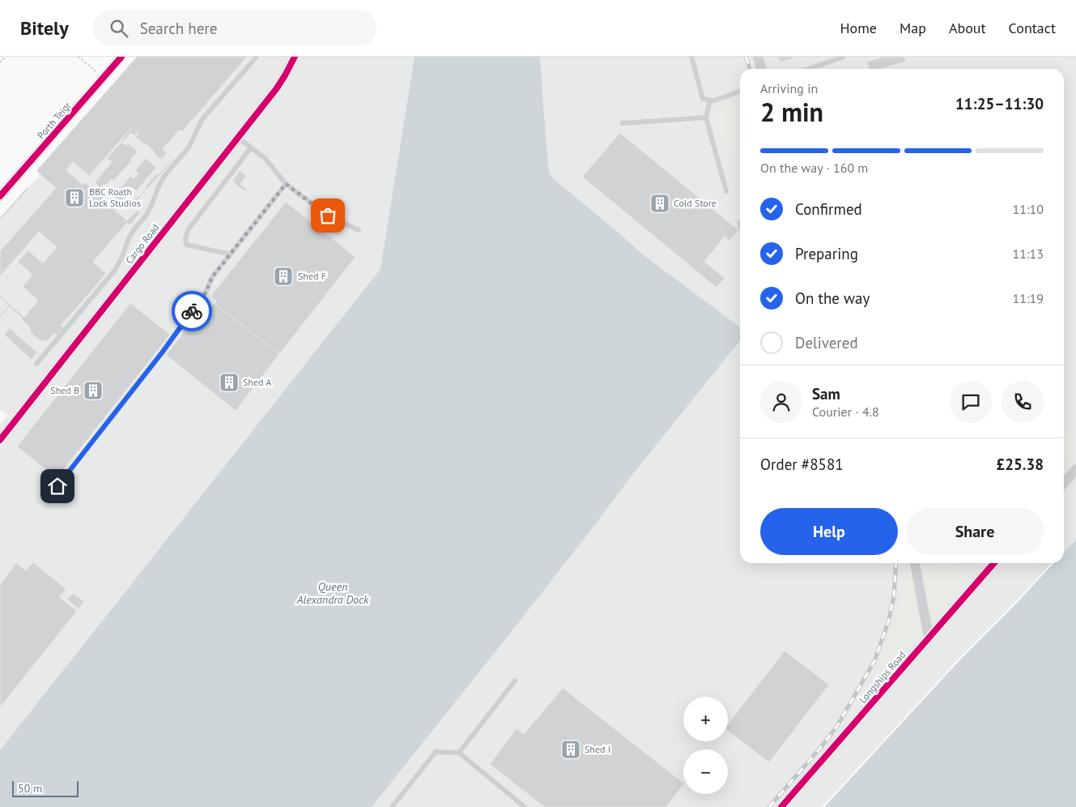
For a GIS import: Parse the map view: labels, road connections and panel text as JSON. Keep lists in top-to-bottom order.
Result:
{
  "streets": {
    "street": ["Porth Teigr", "Cargo Road", "Longships Road"]
  },
  "water": ["Queen Alexandra Dock"],
  "places": {
    "building": [
      "BBC Roath Lock Studios",
      "Cold Store",
      "Shed F",
      "Shed A",
      "Shed B",
      "Shed I"
    ]
  },
  "scale_bar": "50 m",
  "page": {
    "header": "Bitely",
    "search": "Search here",
    "nav": [
      "Home",
      "Map",
      "About",
      "Contact"
    ],
    "heading": ["2 min", "Arriving in", "11:25–11:30"],
    "panel": [
      "Sam",
      "Courier · 4.8",
      "Order #8581",
      "£25.38"
    ],
    "bar": "On the way · 160 m",
    "list": [
      ["Confirmed", "11:10"],
      ["Preparing", "11:13"],
      ["On the way", "11:19"],
      "Delivered"
    ],
    "buttons": ["Help", "Share"],
    "map_buttons": ["+", "−"],
    "scale": "50 m"
  }
}
